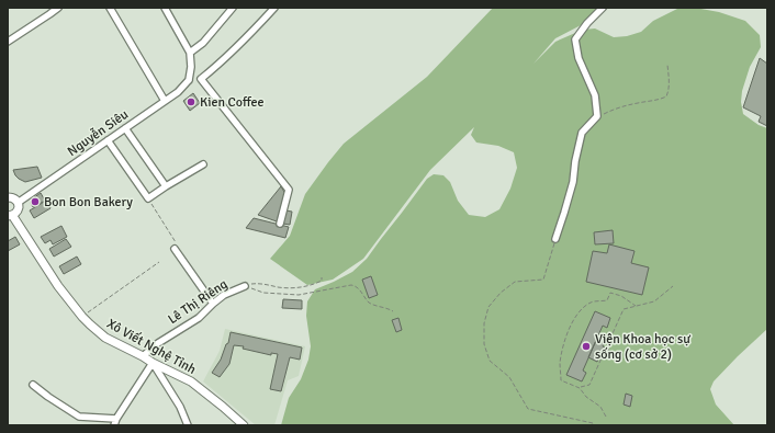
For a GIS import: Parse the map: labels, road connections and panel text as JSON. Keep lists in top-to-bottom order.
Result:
{
  "streets": {
    "main road": ["Xô Viết Nghệ Tỉnh"],
    "street": ["Nguyễn Siêu", "Lê Thị Riêng"]
  },
  "crossings": [
    ["Lê Thị Riêng", "Xô Viết Nghệ Tỉnh"]
  ],
  "places": ["Kien Coffee", "Bon Bon Bakery", "Viện Khoa học sự sống (cơ sở 2)"]
}
